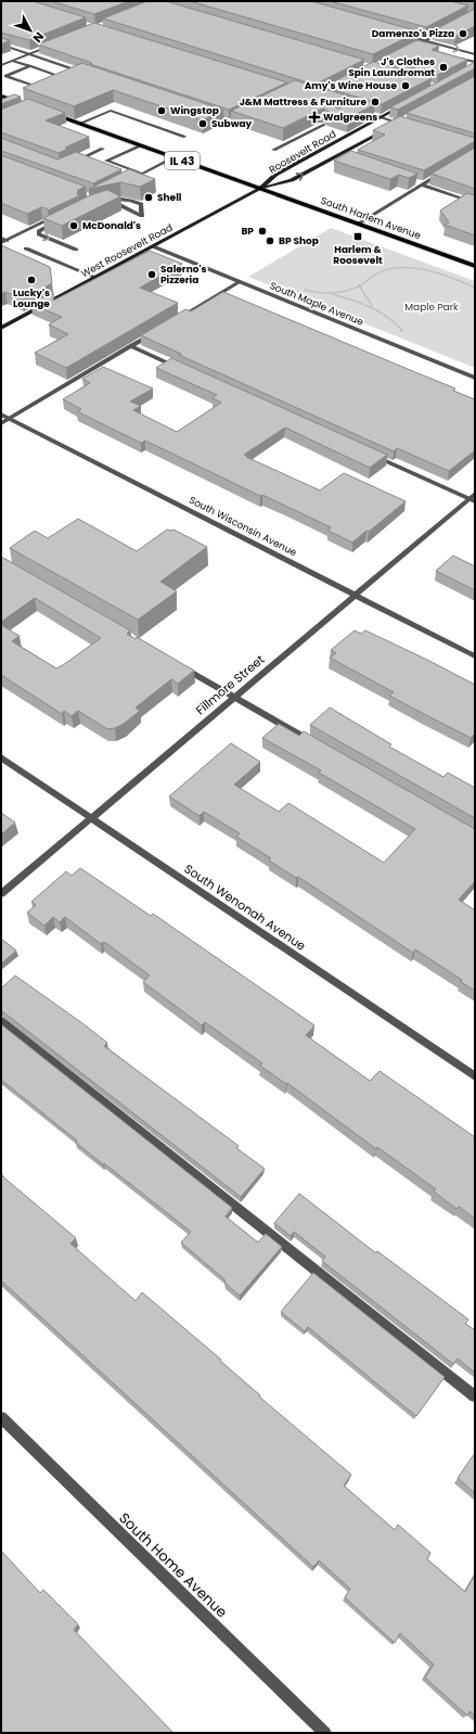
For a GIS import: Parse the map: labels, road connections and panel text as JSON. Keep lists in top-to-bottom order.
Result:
{
  "streets": {
    "main road": [
      "Roosevelt Road",
      "IL 43",
      "South Harlem Avenue",
      "West Roosevelt Road"
    ],
    "street": [
      "South Maple Avenue",
      "South Wisconsin Avenue",
      "Fillmore Street",
      "South Wenonah Avenue",
      "South Home Avenue"
    ]
  },
  "crossings": [
    ["Roosevelt Road", "IL 43"],
    ["Roosevelt Road", "South Harlem Avenue"],
    ["Roosevelt Road", "West Roosevelt Road"],
    ["IL 43", "South Harlem Avenue"],
    ["IL 43", "West Roosevelt Road"],
    ["South Harlem Avenue", "West Roosevelt Road"],
    ["West Roosevelt Road", "South Maple Avenue"],
    ["South Wisconsin Avenue", "Fillmore Street"],
    ["Fillmore Street", "South Wenonah Avenue"]
  ],
  "parks": ["Maple Park"],
  "places": {
    "other": [
      "Damenzo's Pizza",
      "J's Clothes Spin Laundromat",
      "Amy's Wine House",
      "J&M Mattress & Furniture",
      "Wingstop",
      "Subway",
      "Shell",
      "McDonald's",
      "BP",
      "BP Shop",
      "Salerno's Pizzeria",
      "Lucky's Lounge"
    ],
    "health": ["Walgreens"],
    "transit": ["Harlem & Roosevelt"]
  },
  "north": "bottom right"
}
